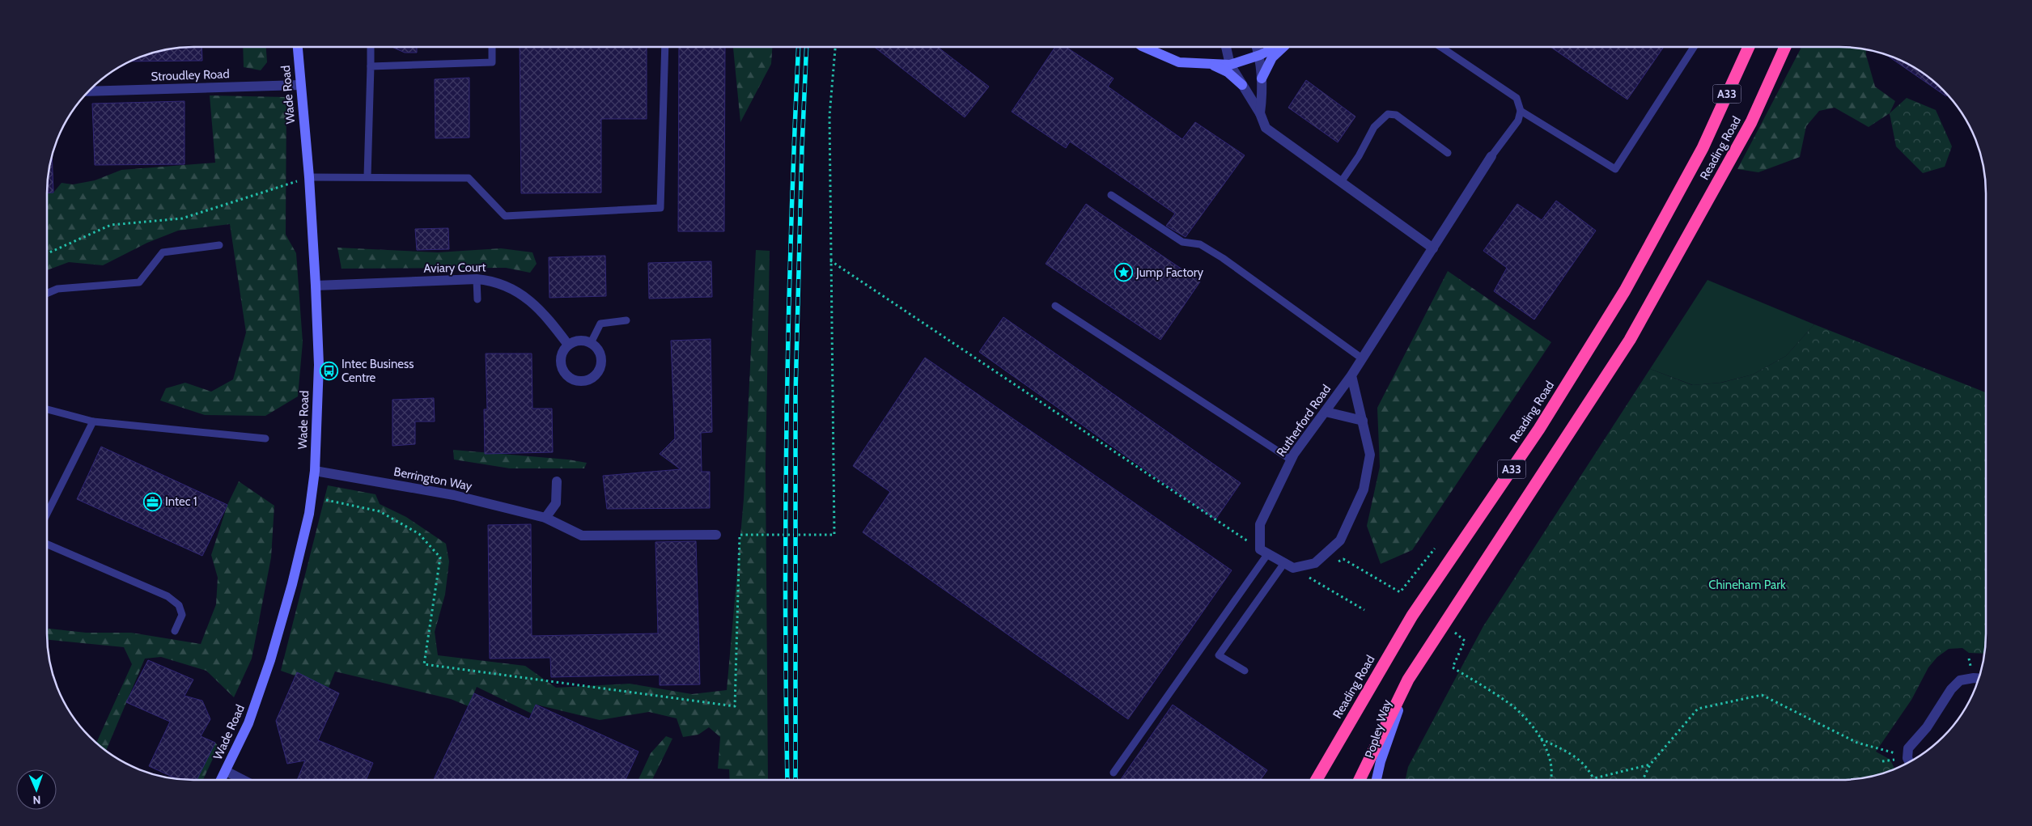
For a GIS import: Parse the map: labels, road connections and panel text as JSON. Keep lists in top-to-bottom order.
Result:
{
  "streets": {
    "highway": ["A33", "Reading Road"],
    "street": [
      "Stroudley Road",
      "Wade Road",
      "Aviary Court",
      "Rutherford Road",
      "Berrington Way",
      "Popley Way"
    ]
  },
  "crossings": [
    ["Stroudley Road", "Wade Road"],
    ["Wade Road", "Aviary Court"],
    ["Wade Road", "Berrington Way"],
    ["Reading Road", "Popley Way"]
  ],
  "parks": ["Chineham Park"],
  "places": {
    "place": ["Jump Factory"],
    "bus stop": ["Intec Business Centre"],
    "office": ["Intec 1"]
  },
  "north": "bottom"
}
